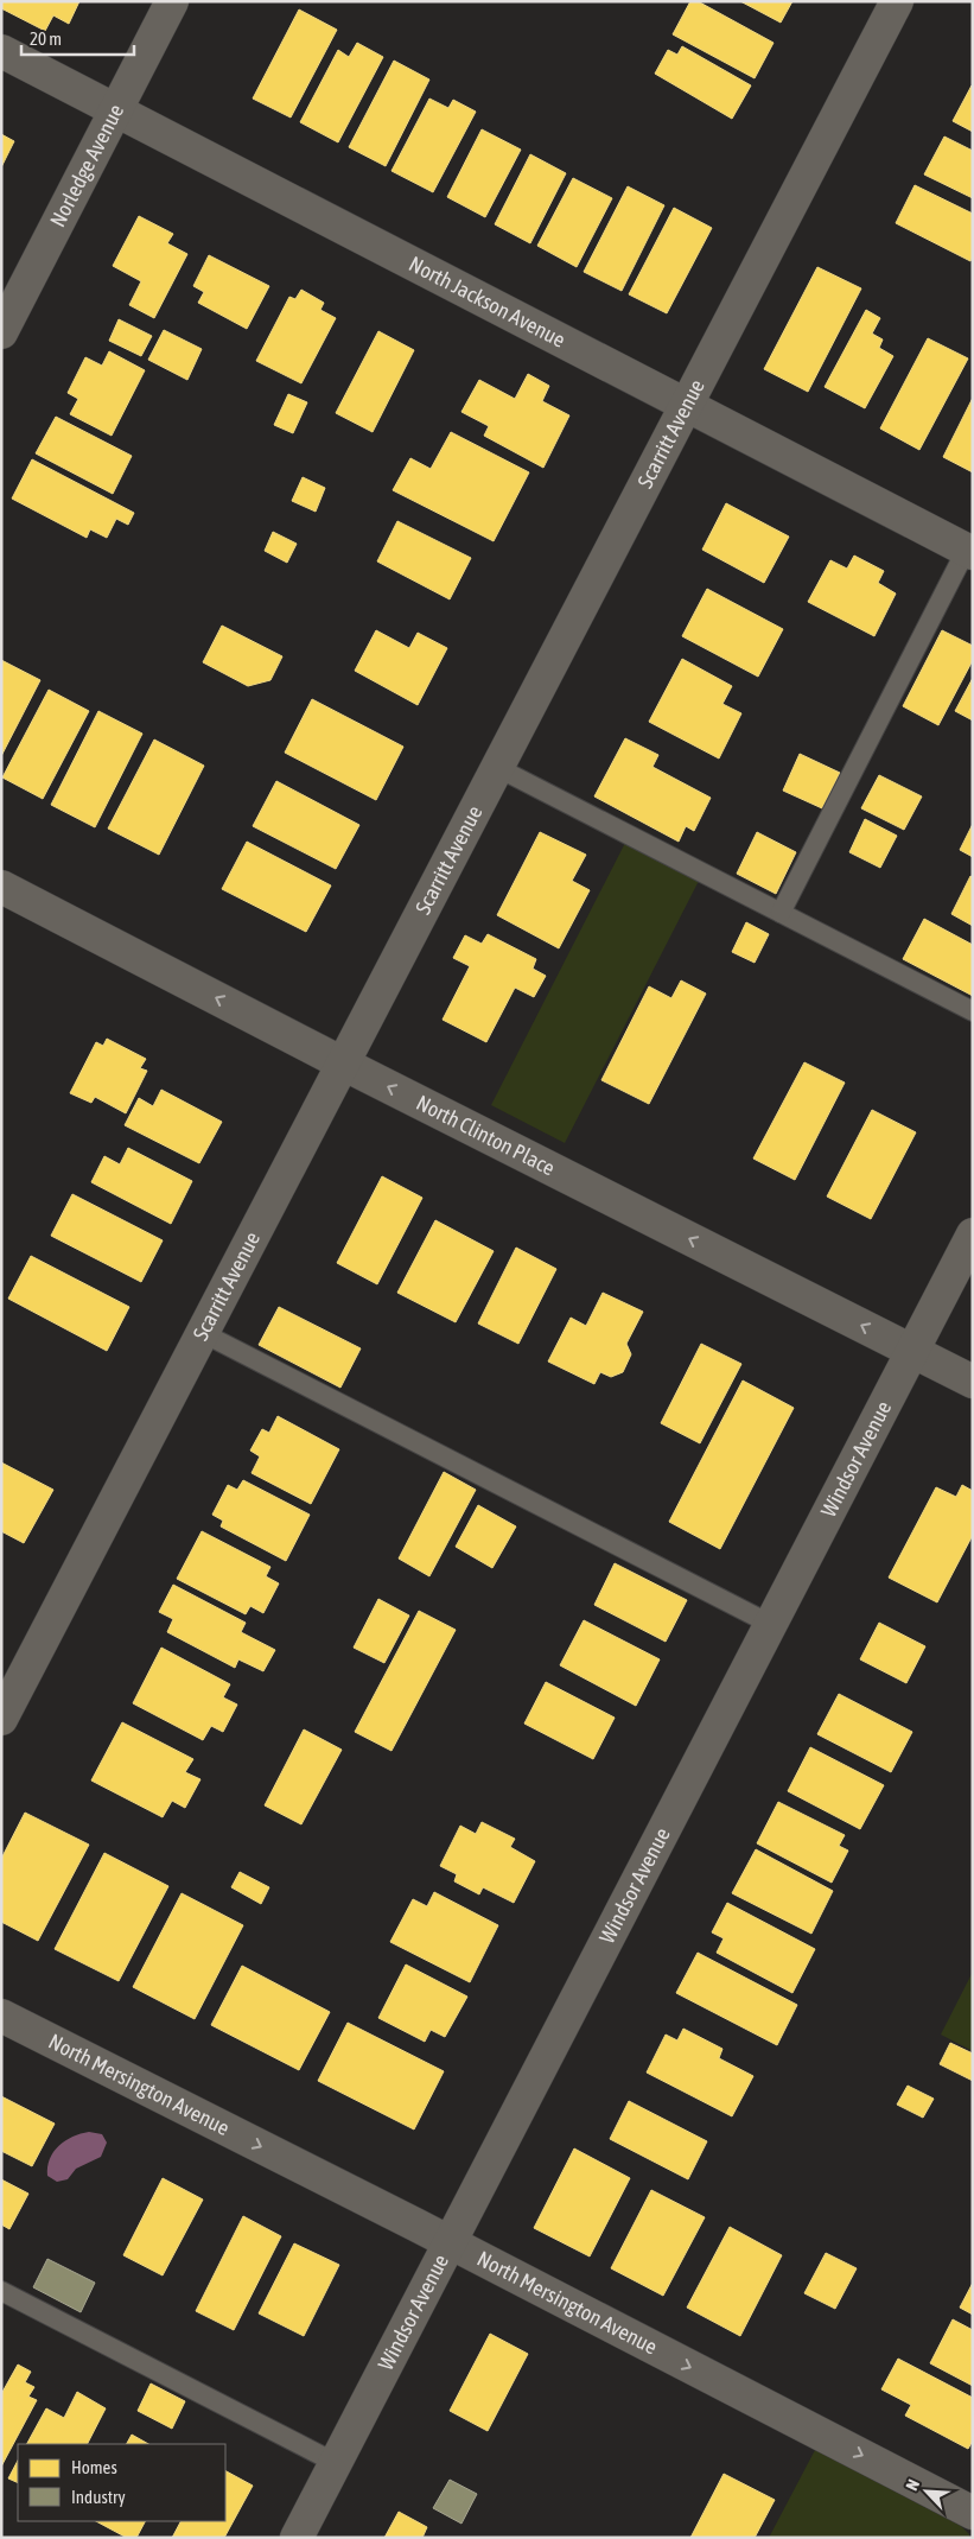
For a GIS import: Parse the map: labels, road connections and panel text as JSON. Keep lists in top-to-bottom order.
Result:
{
  "streets": {
    "street": [
      "Norledge Avenue",
      "North Jackson Avenue",
      "Scarritt Avenue",
      "North Clinton Place",
      "Windsor Avenue",
      "North Mersington Avenue"
    ]
  },
  "crossings": [
    ["Norledge Avenue", "North Jackson Avenue"],
    ["North Jackson Avenue", "Scarritt Avenue"],
    ["Scarritt Avenue", "North Clinton Place"],
    ["North Clinton Place", "Windsor Avenue"],
    ["Windsor Avenue", "North Mersington Avenue"]
  ],
  "one_way": ["North Clinton Place", "North Mersington Avenue"],
  "legend": ["Homes", "Industry"],
  "scale_bar": "20 m",
  "north": "top left"
}
